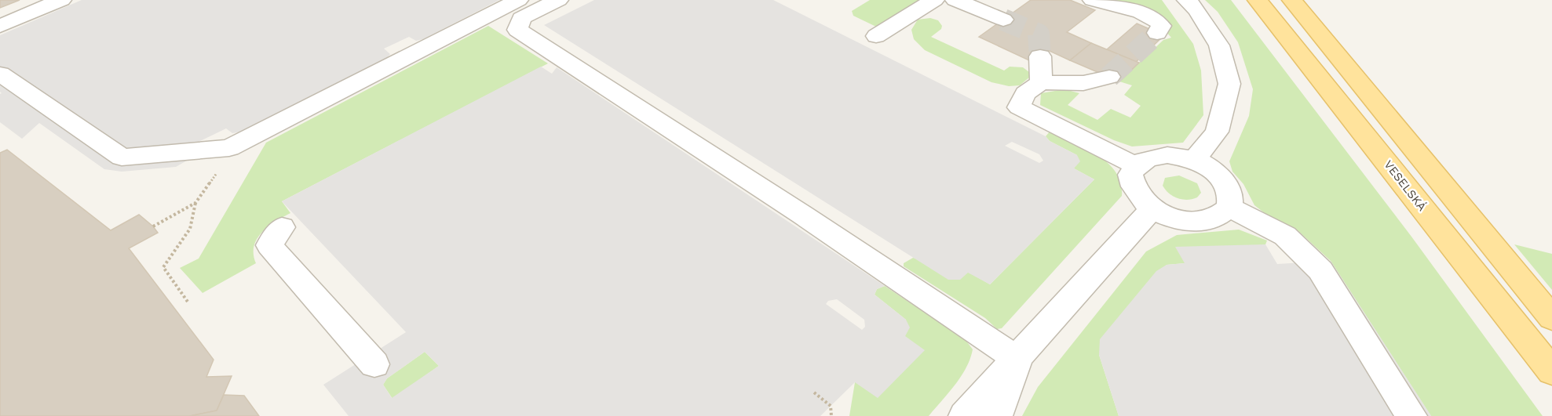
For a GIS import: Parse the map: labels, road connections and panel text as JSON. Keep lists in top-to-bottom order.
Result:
{
  "streets": {
    "main road": ["VESELSKÁ"]
  }
}
